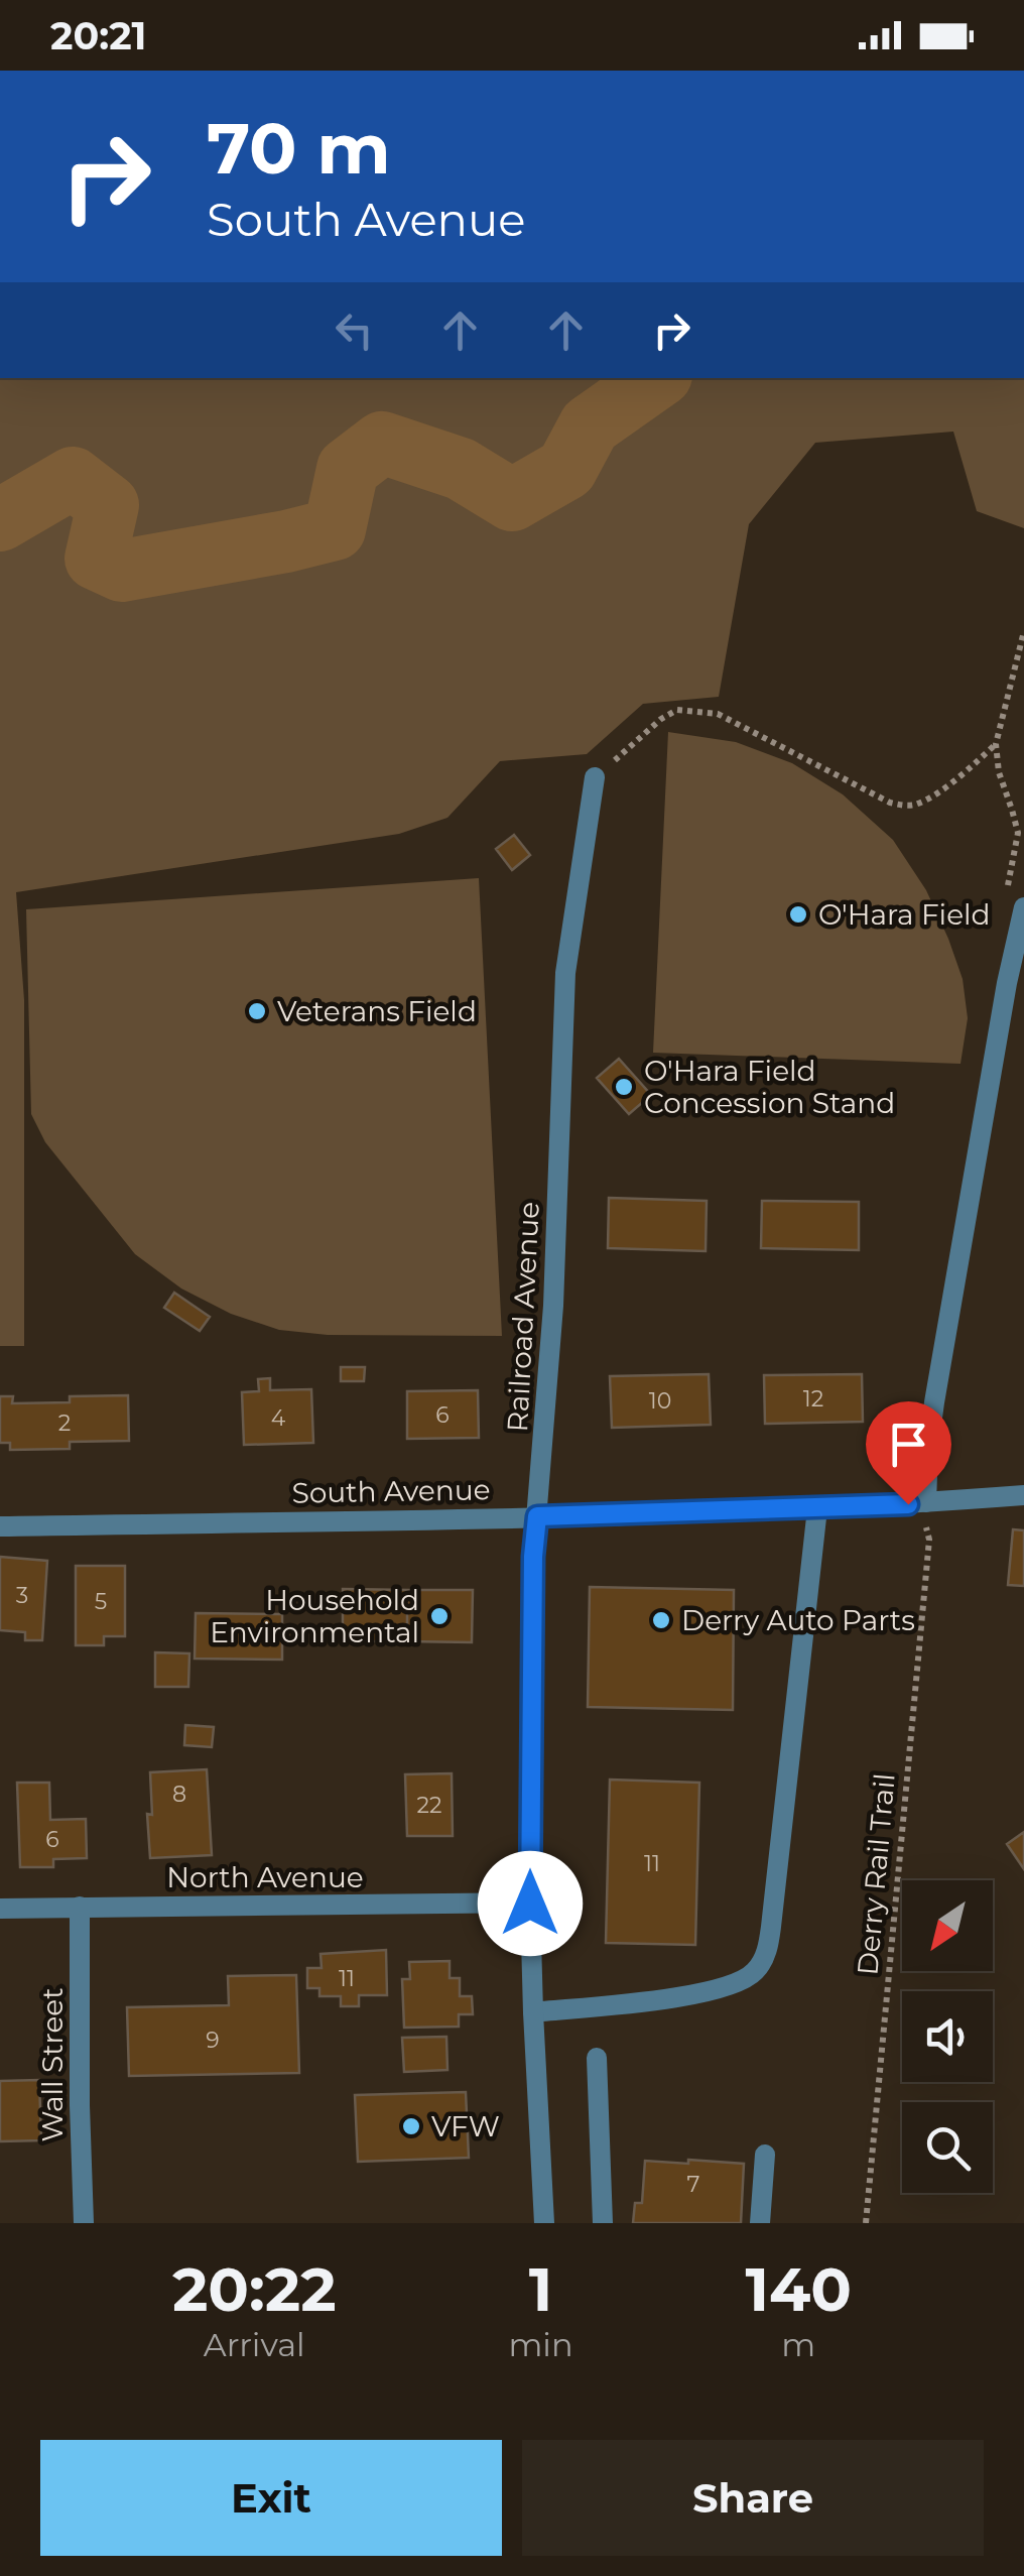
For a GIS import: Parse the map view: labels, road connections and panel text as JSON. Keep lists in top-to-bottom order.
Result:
{
  "streets": {
    "street": [
      "Railroad Avenue",
      "South Avenue",
      "North Avenue",
      "Wall Street"
    ],
    "path": ["Derry Rail Trail"]
  },
  "crossings": [
    ["Railroad Avenue", "South Avenue"],
    ["Railroad Avenue", "North Avenue"],
    ["North Avenue", "Wall Street"]
  ],
  "places": [
    "O'Hara Field",
    "Veterans Field",
    "O'Hara Field Concession Stand",
    "Household Environmental",
    "Derry Auto Parts",
    "VFW"
  ],
  "house_numbers": [
    "12",
    "10",
    "6",
    "4",
    "2",
    "3",
    "5",
    "8",
    "22",
    "6",
    "11",
    "11",
    "9",
    "7"
  ],
  "north": "bottom left",
  "page": {
    "status": "20:21",
    "turn": ["70 m", "South Avenue"],
    "eta": [
      "20:22",
      "Arrival",
      "1",
      "min",
      "140",
      "m"
    ],
    "buttons": ["Exit", "Share"]
  }
}
